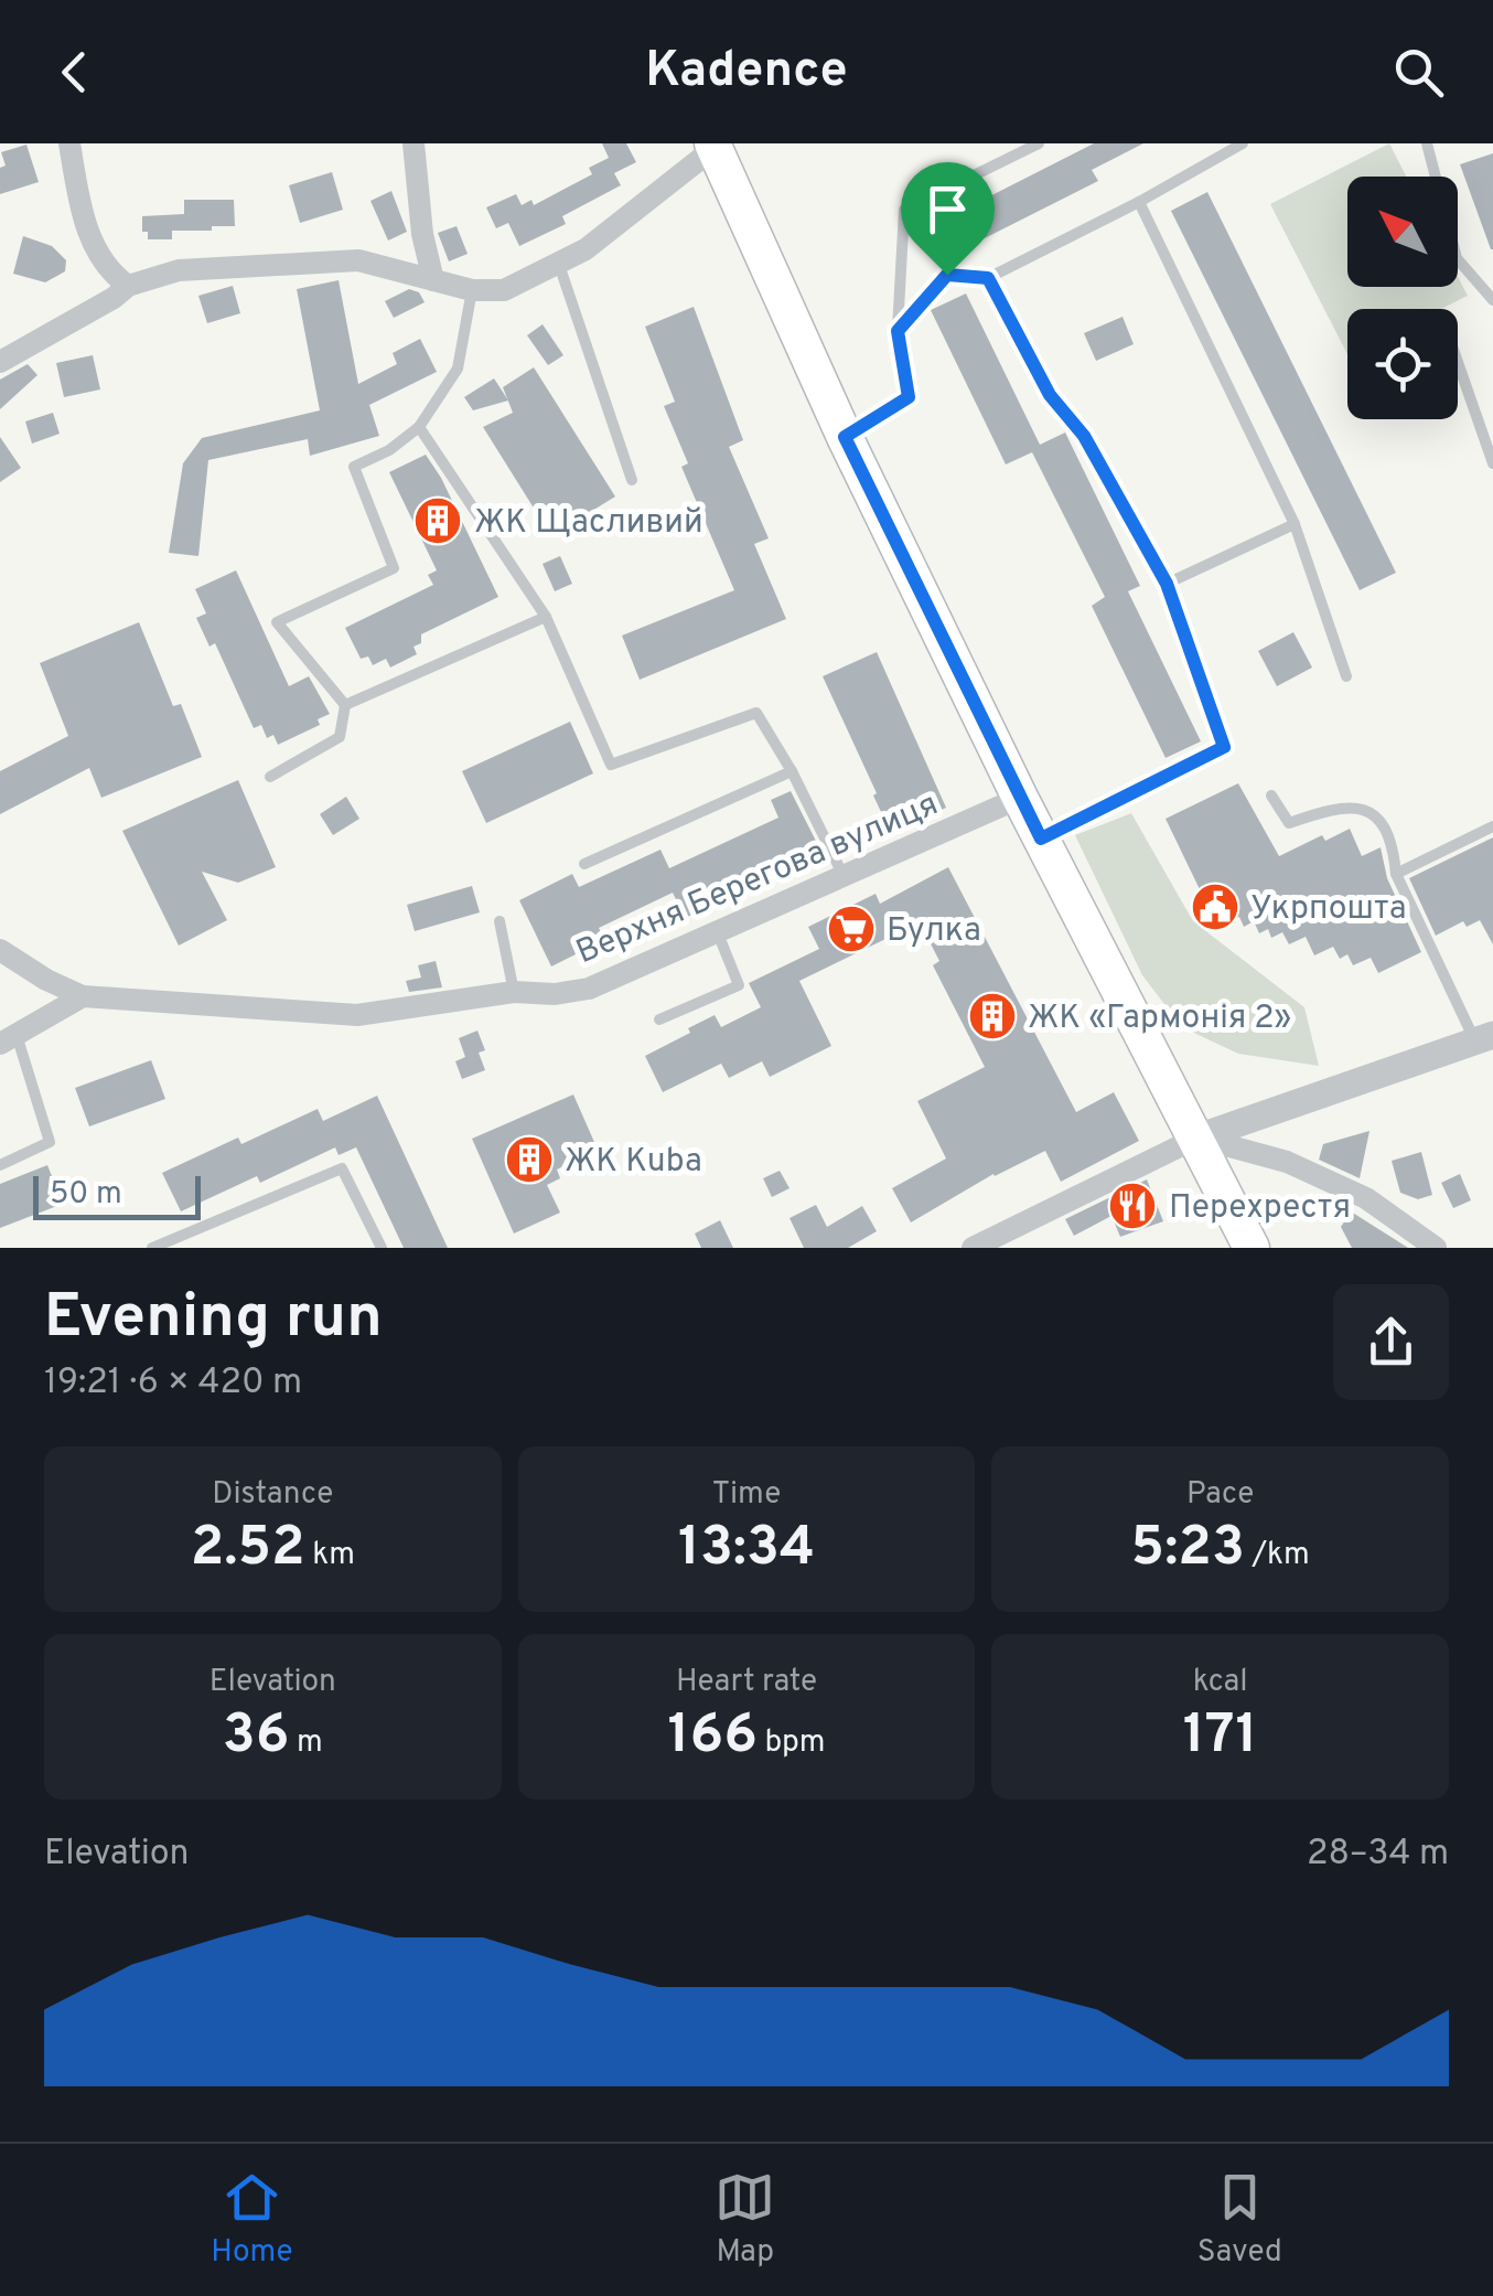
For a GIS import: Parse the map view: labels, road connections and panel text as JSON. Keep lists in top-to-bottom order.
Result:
{
  "streets": {
    "street": ["Верхня Берегова вулиця"]
  },
  "places": {
    "building": ["ЖК Щасливий", "ЖК «Гармонія 2»", "ЖК Kuba"],
    "public building": ["Укрпошта"],
    "supermarket": ["Булка"],
    "restaurant": ["Перехрестя"]
  },
  "scale_bar": "50 m",
  "north": "top left",
  "page": {
    "header": "Kadence",
    "scale": "50 m",
    "heading": ["Evening run", "19:21 · 6 × 420 m"],
    "stats": [
      ["Distance", "2.52 km"],
      ["Time", "13:34"],
      ["Pace", "5:23 /km"],
      ["Elevation", "36 m"],
      ["Heart rate", "166 bpm"],
      ["kcal", "171"]
    ],
    "chart": ["Elevation", "28–34 m"],
    "tabs": ["Home", "Map", "Saved"]
  }
}
